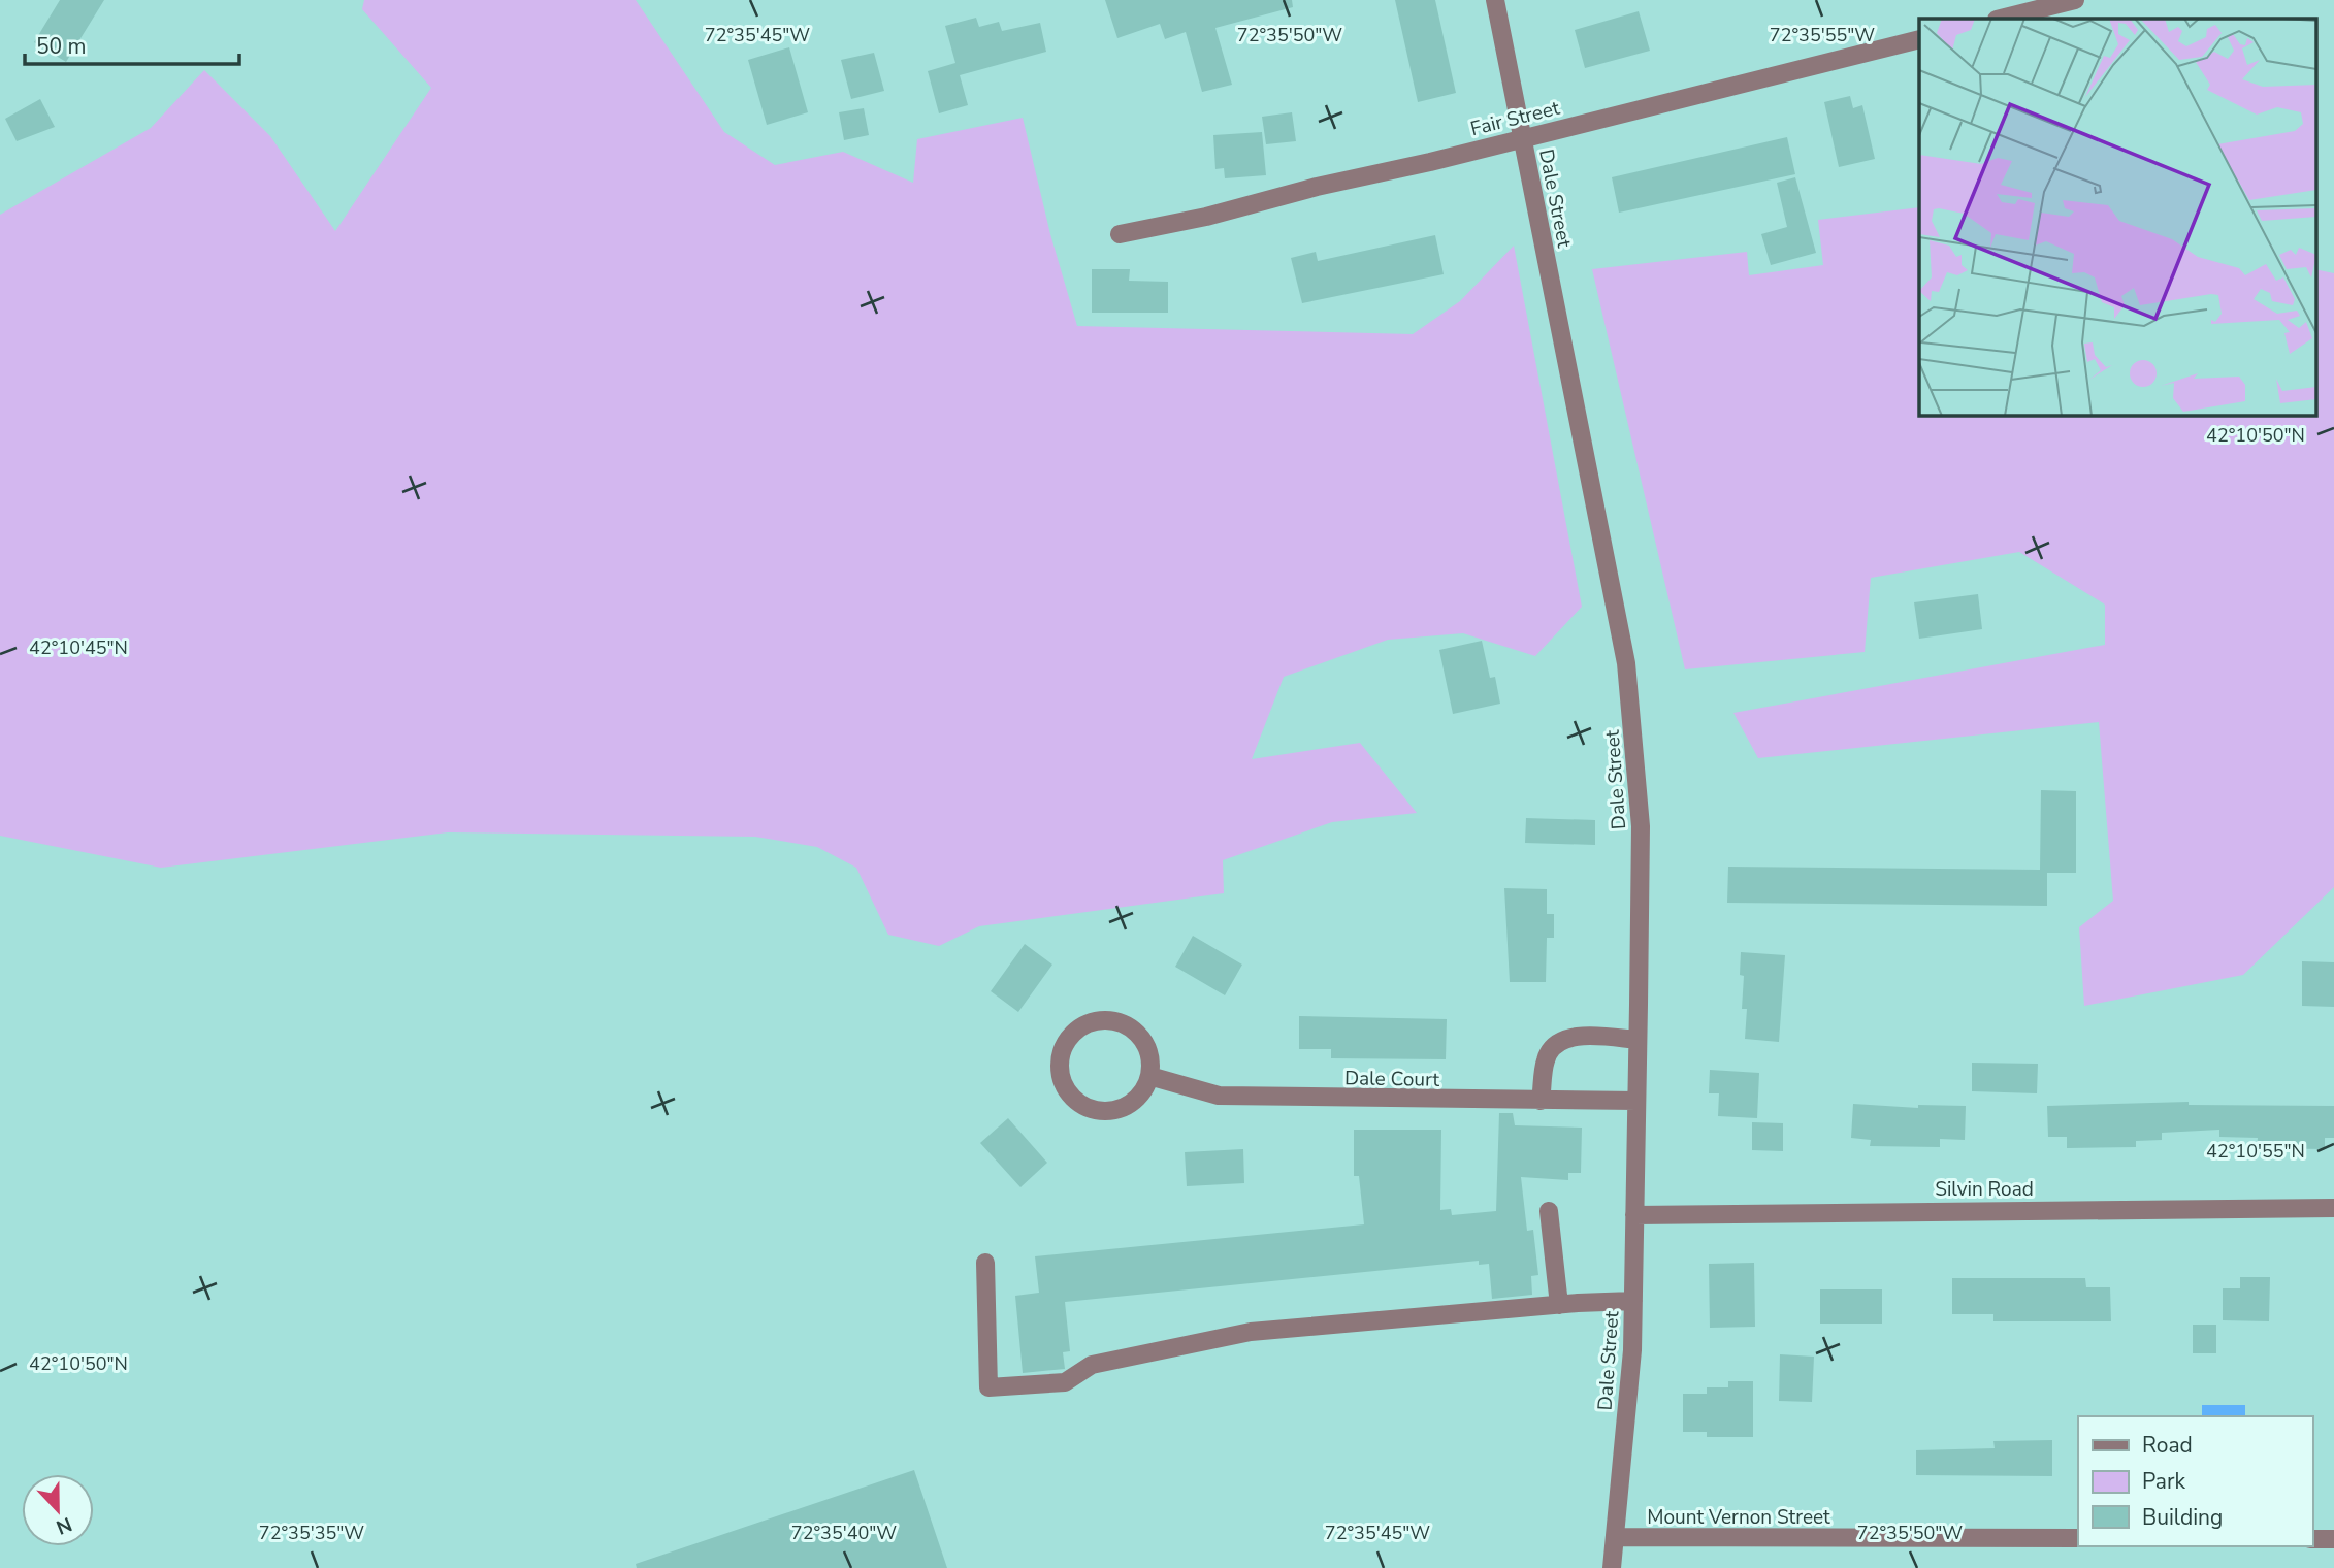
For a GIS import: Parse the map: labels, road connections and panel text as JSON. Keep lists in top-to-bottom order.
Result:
{
  "streets": {
    "street": [
      "Fair Street",
      "Dale Street",
      "Dale Court",
      "Silvin Road",
      "Mount Vernon Street"
    ]
  },
  "crossings": [
    ["Fair Street", "Dale Street"],
    ["Dale Street", "Dale Court"],
    ["Dale Street", "Silvin Road"],
    ["Dale Street", "Mount Vernon Street"]
  ],
  "legend": ["Road", "Park", "Building"],
  "scale_bar": "50 m",
  "north": "bottom",
  "coordinates": [
    "72°35'45\"W",
    "72°35'50\"W",
    "72°35'55\"W",
    "42°10'50\"N",
    "42°10'45\"N",
    "42°10'55\"N",
    "72°35'35\"W",
    "72°35'40\"W"
  ]
}
